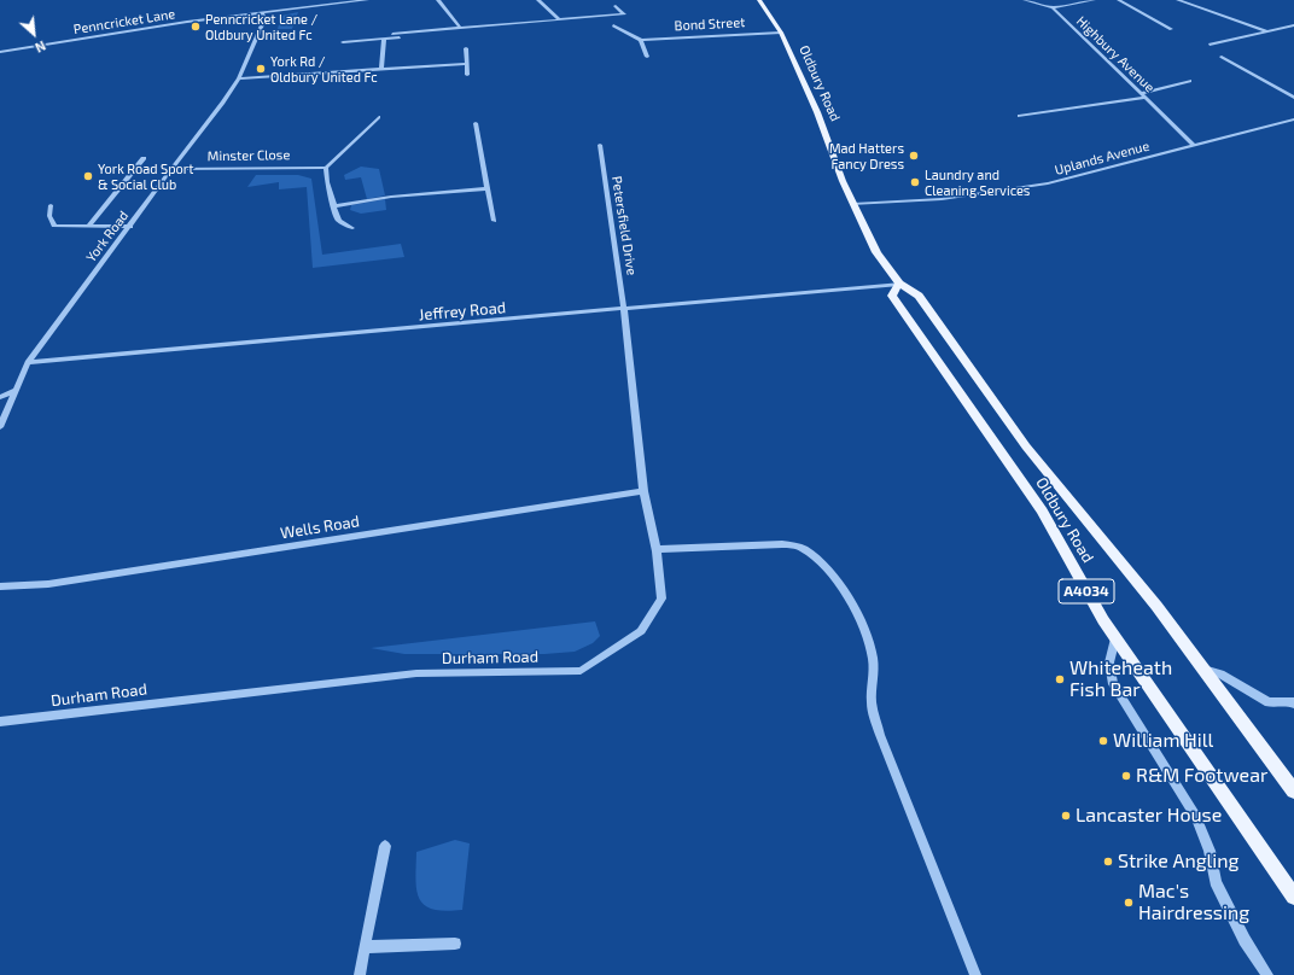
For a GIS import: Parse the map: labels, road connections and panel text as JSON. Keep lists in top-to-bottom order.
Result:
{
  "streets": {
    "main road": ["Oldbury Road", "A4034"],
    "street": [
      "Penncricket Lane",
      "Bond Street",
      "Highbury Avenue",
      "Minster Close",
      "Uplands Avenue",
      "Petersfield Drive",
      "York Road",
      "Jeffrey Road",
      "Wells Road",
      "Durham Road"
    ]
  },
  "crossings": [
    ["Penncricket Lane", "York Road"],
    ["Bond Street", "Oldbury Road"],
    ["Highbury Avenue", "Uplands Avenue"],
    ["Oldbury Road", "Uplands Avenue"],
    ["Oldbury Road", "Jeffrey Road"],
    ["Minster Close", "York Road"],
    ["Petersfield Drive", "Jeffrey Road"],
    ["Petersfield Drive", "Durham Road"],
    ["York Road", "Jeffrey Road"],
    ["Jeffrey Road", "Durham Road"],
    ["Wells Road", "Durham Road"]
  ],
  "places": [
    "Penncricket Lane / Oldbury United Fc",
    "York Rd / Oldbury United Fc",
    "Mad Hatters Fancy Dress",
    "York Road Sport & Social Club",
    "Laundry and Cleaning Services",
    "Whiteheath Fish Bar",
    "William Hill",
    "R&M Footwear",
    "Lancaster House",
    "Strike Angling",
    "Mac's Hairdressing"
  ],
  "north": "bottom right"
}
